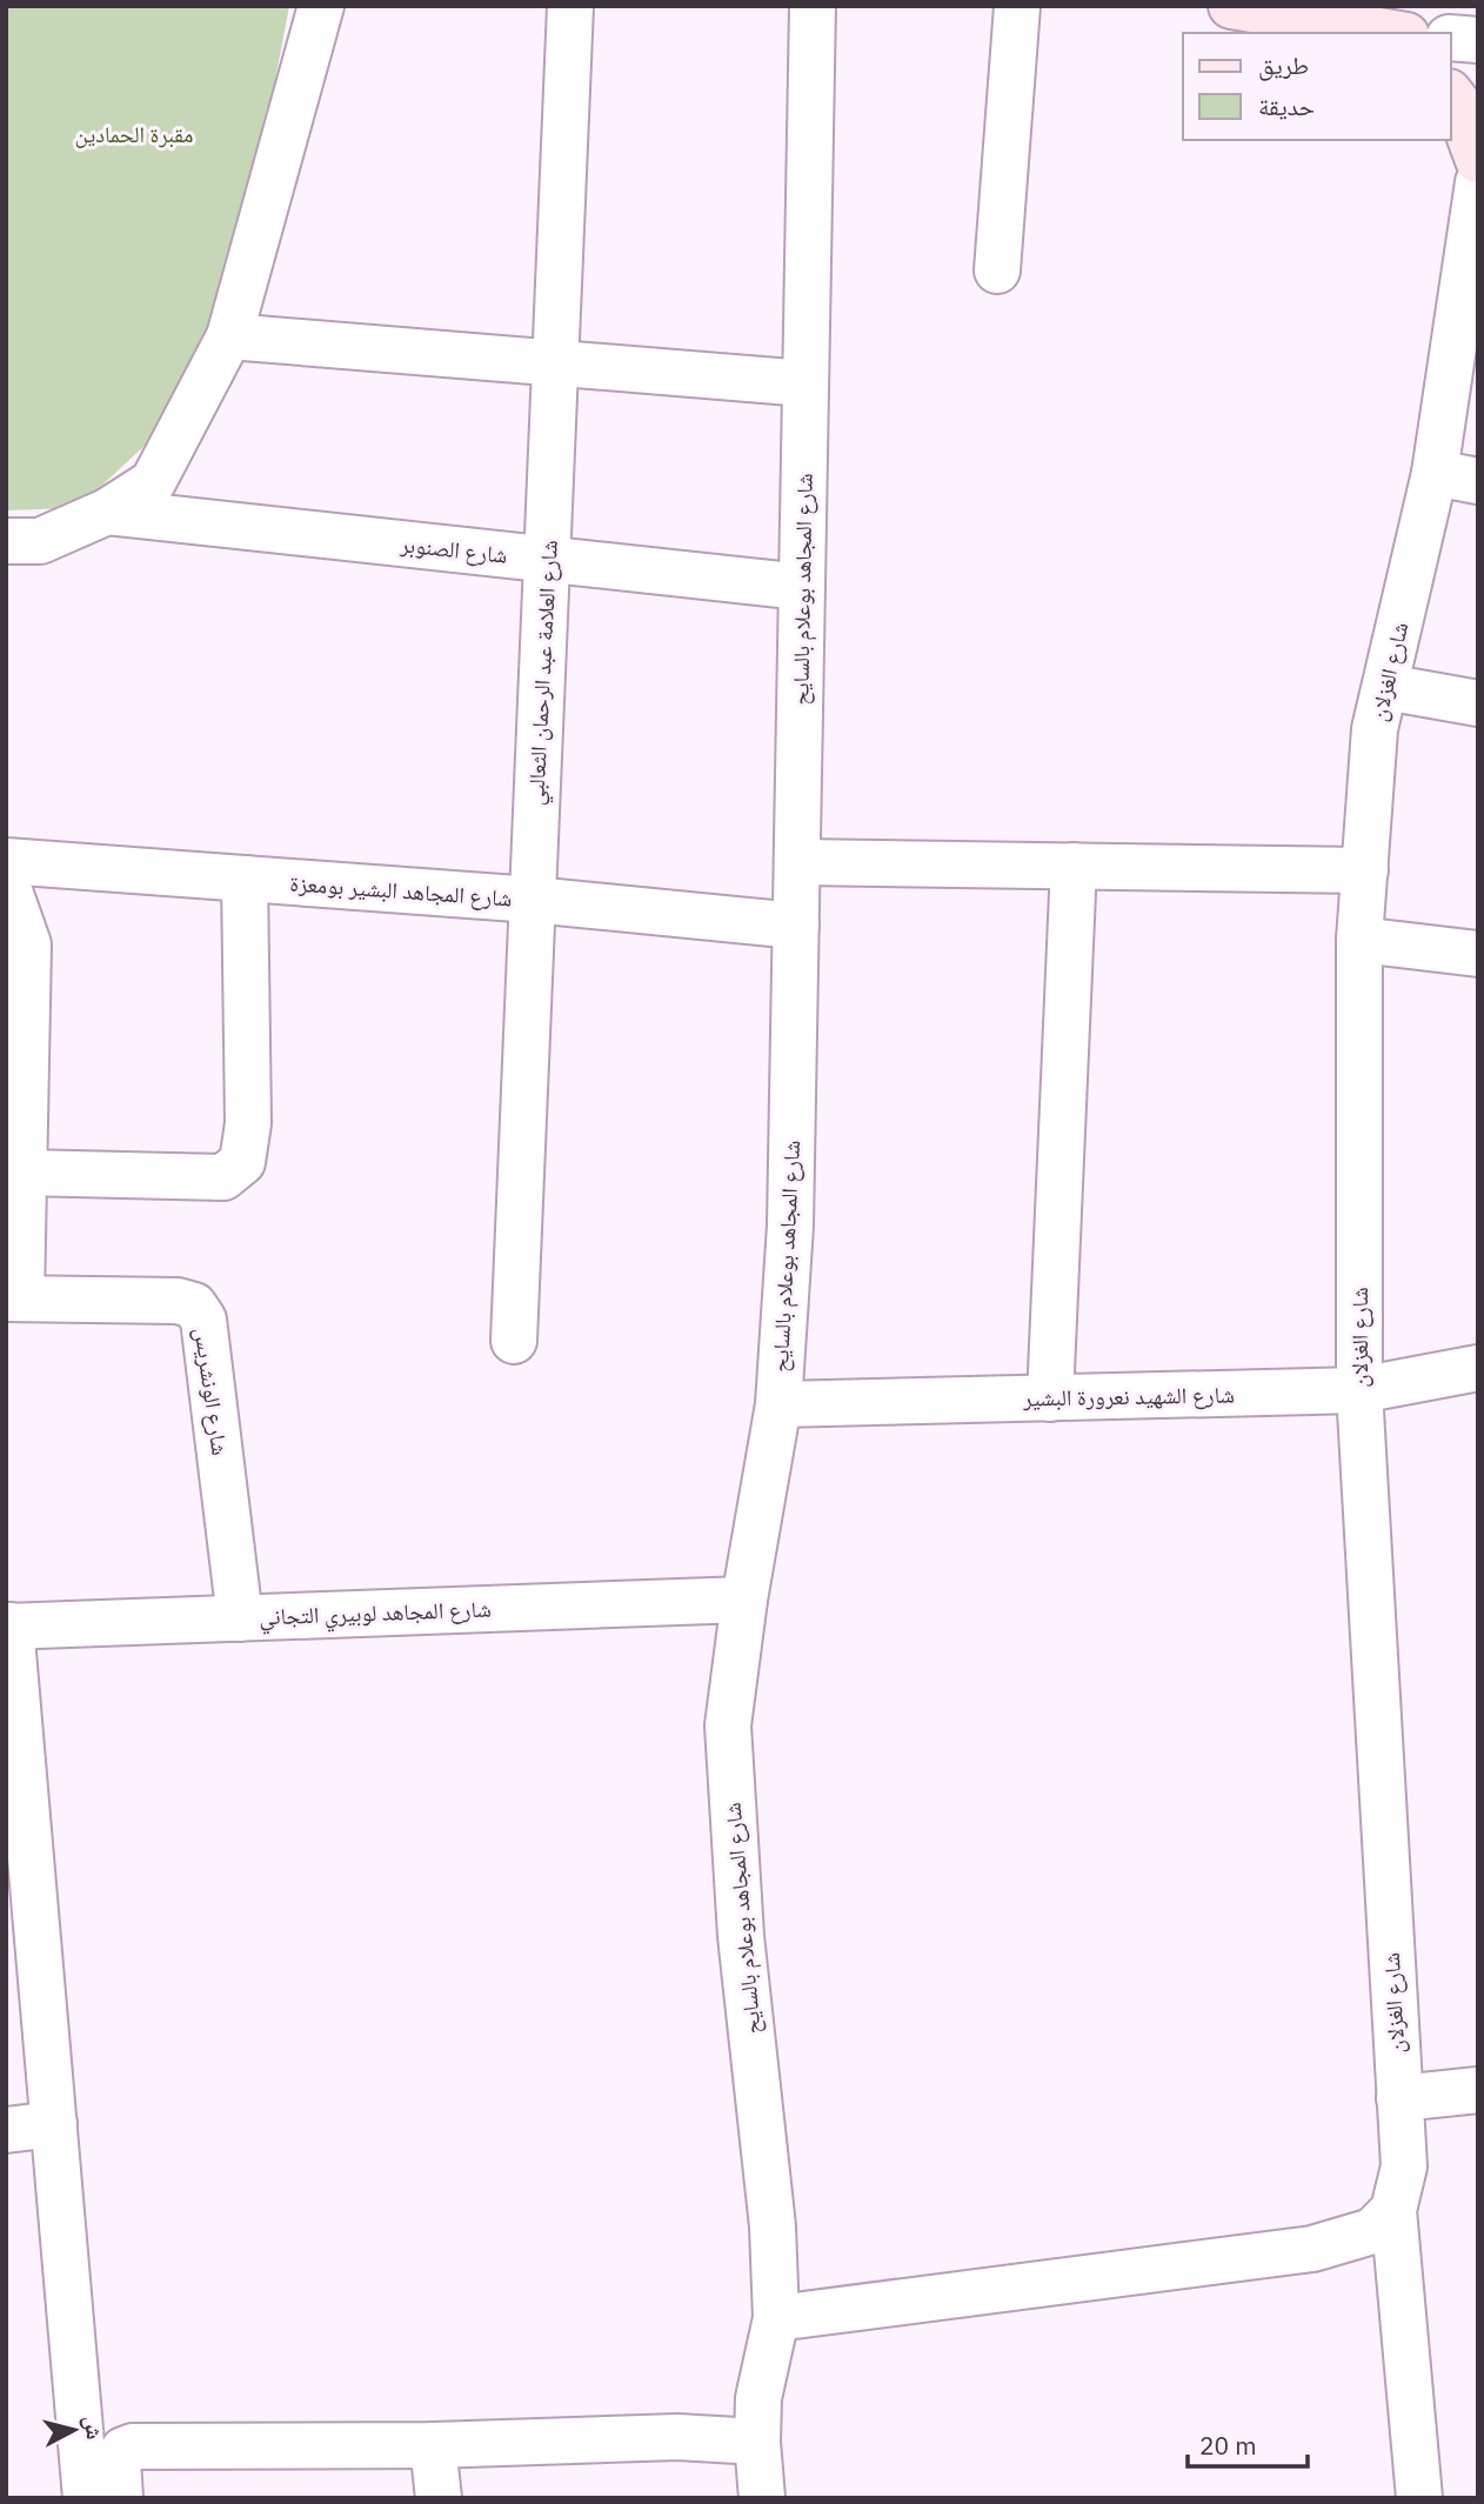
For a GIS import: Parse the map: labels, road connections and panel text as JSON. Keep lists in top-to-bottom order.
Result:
{
  "streets": {
    "street": [
      "شارع الصنوبر",
      "شارع المجاهد بوعلام بالسايح",
      "شارع الغزلان",
      "شارع العلامة عبد الرحمان الثعالبي",
      "شارع المجاهد البشير بومعزة",
      "شارع الونشريس",
      "شارع الشهيد نعرورة البشير",
      "شارع المجاهد لوبيري التجاني"
    ]
  },
  "crossings": [
    ["شارع الصنوبر", "شارع المجاهد بوعلام بالسايح"],
    ["شارع الصنوبر", "شارع العلامة عبد الرحمان الثعالبي"],
    ["شارع المجاهد بوعلام بالسايح", "شارع المجاهد البشير بومعزة"],
    ["شارع المجاهد بوعلام بالسايح", "شارع الشهيد نعرورة البشير"],
    ["شارع المجاهد بوعلام بالسايح", "شارع المجاهد لوبيري التجاني"],
    ["شارع الغزلان", "شارع الشهيد نعرورة البشير"],
    ["شارع العلامة عبد الرحمان الثعالبي", "شارع المجاهد البشير بومعزة"],
    ["شارع الونشريس", "شارع المجاهد لوبيري التجاني"]
  ],
  "parks": ["مقبرة الحمادين"],
  "legend": ["طريق", "حديقة"],
  "scale_bar": "20 m",
  "north": "right"
}
